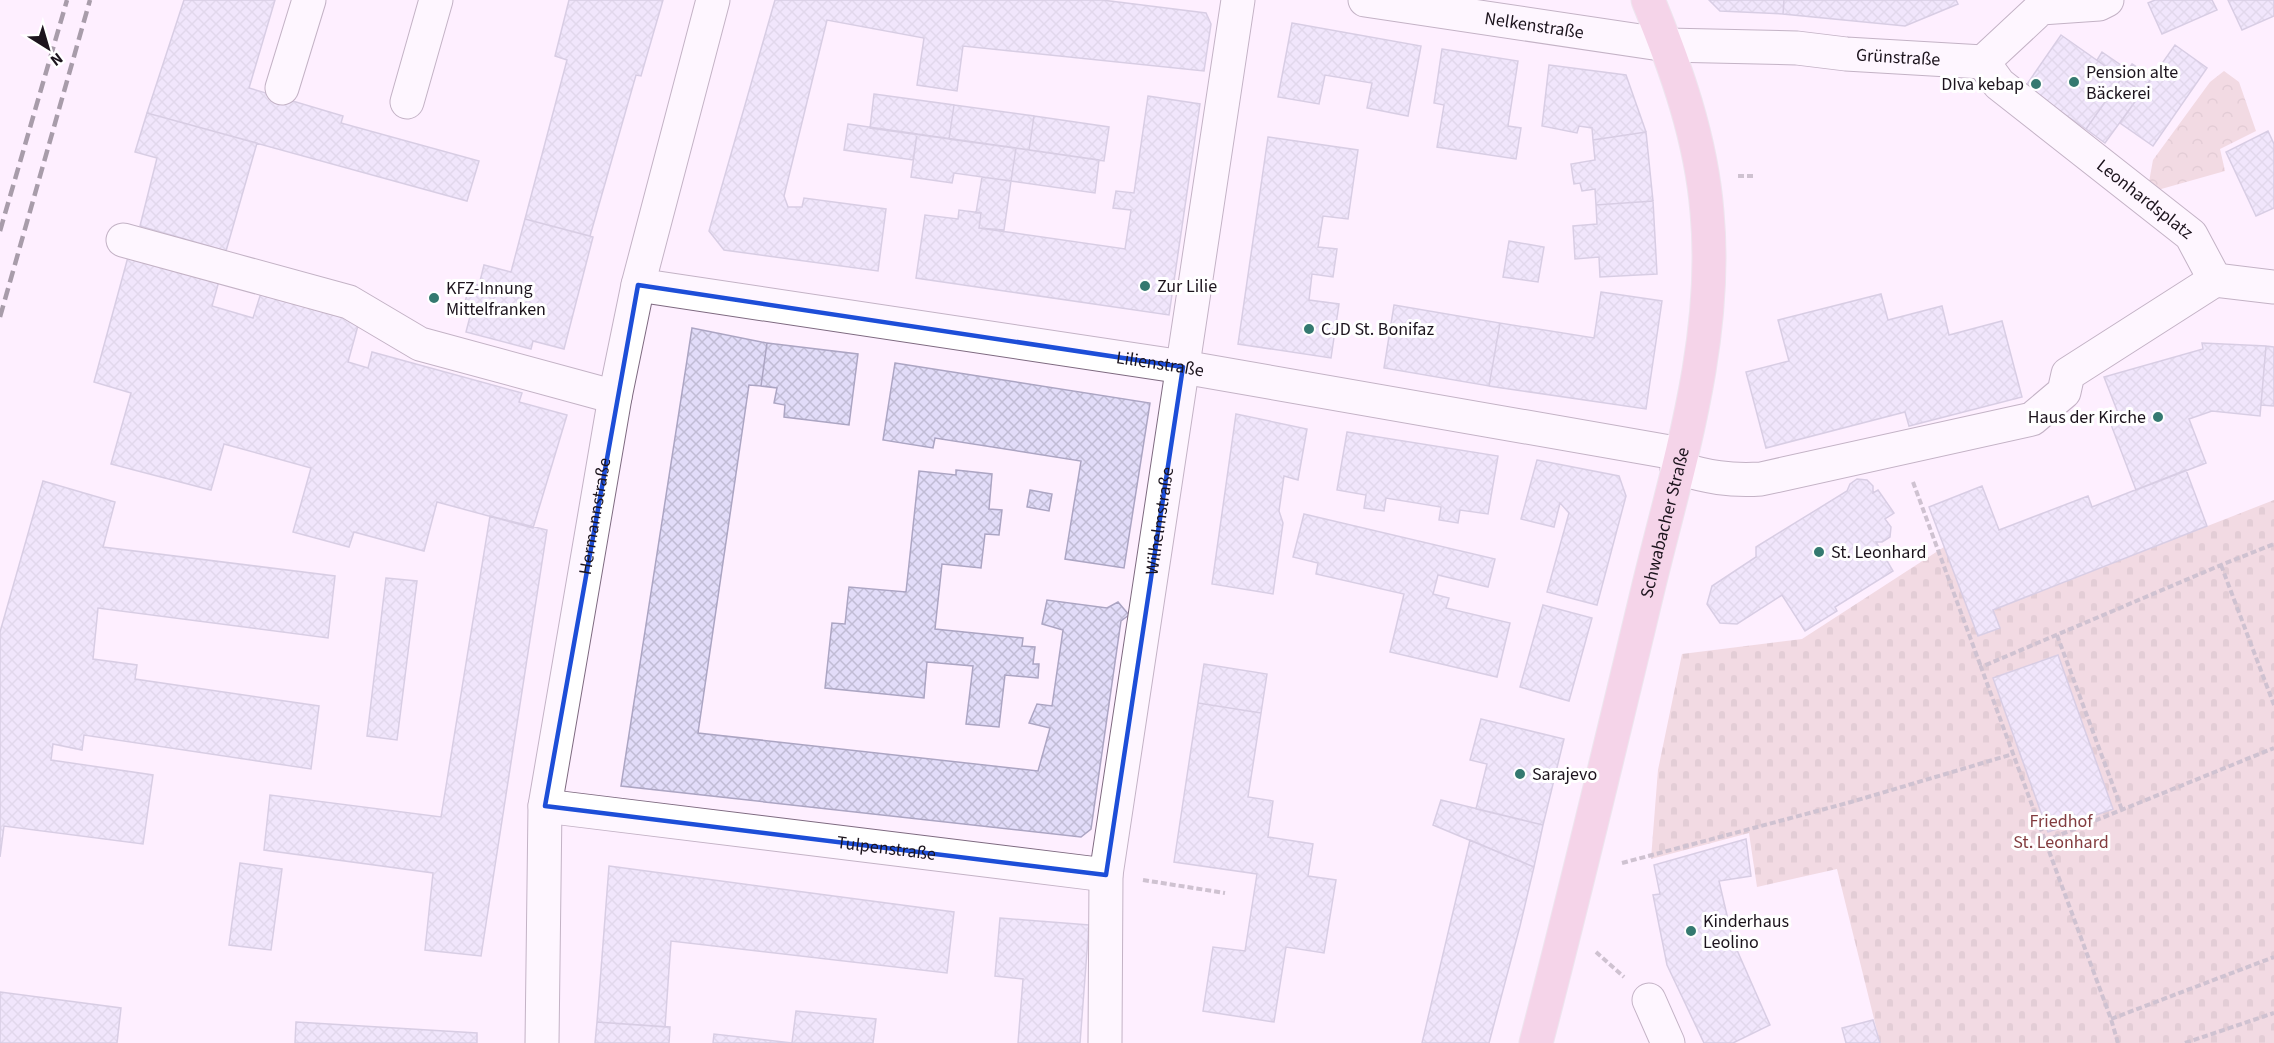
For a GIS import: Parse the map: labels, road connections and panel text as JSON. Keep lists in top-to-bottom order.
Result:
{
  "streets": {
    "main road": ["Schwabacher Straße"],
    "street": [
      "Nelkenstraße",
      "Grünstraße",
      "Leonhardsplatz",
      "Lilienstraße",
      "Hermannstraße",
      "Wilhelmstraße",
      "Tulpenstraße"
    ]
  },
  "crossings": [
    ["Nelkenstraße", "Grünstraße"],
    ["Nelkenstraße", "Schwabacher Straße"],
    ["Grünstraße", "Leonhardsplatz"],
    ["Grünstraße", "Schwabacher Straße"],
    ["Leonhardsplatz", "Lilienstraße"],
    ["Lilienstraße", "Hermannstraße"],
    ["Lilienstraße", "Wilhelmstraße"],
    ["Lilienstraße", "Schwabacher Straße"],
    ["Hermannstraße", "Tulpenstraße"],
    ["Wilhelmstraße", "Tulpenstraße"]
  ],
  "parks": ["Friedhof St. Leonhard"],
  "places": [
    "Pension alte Bäckerei",
    "DIva kebap",
    "Zur Lilie",
    "KFZ-Innung Mittelfranken",
    "CJD St. Bonifaz",
    "Haus der Kirche",
    "St. Leonhard",
    "Sarajevo",
    "Kinderhaus Leolino"
  ],
  "north": "bottom right"
}
